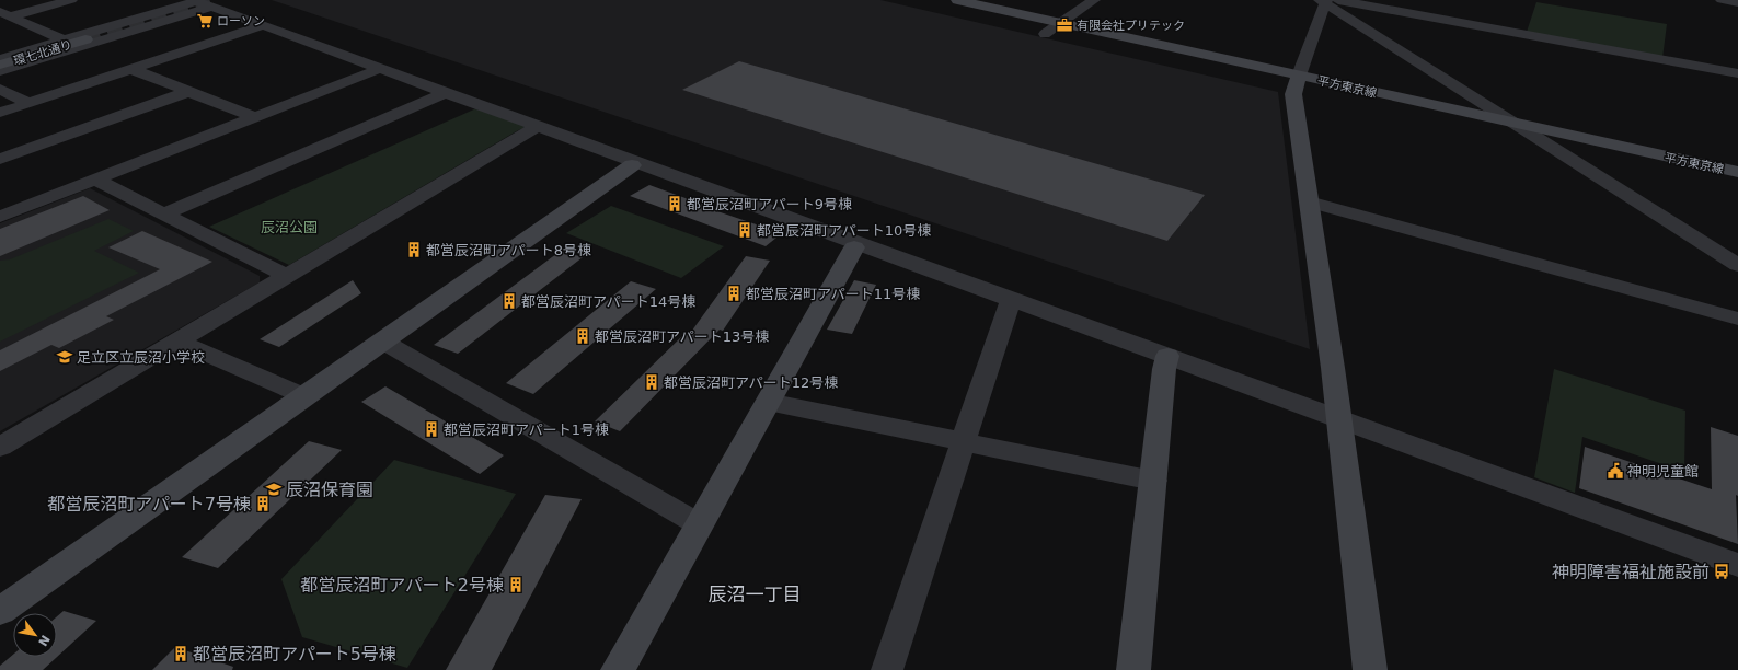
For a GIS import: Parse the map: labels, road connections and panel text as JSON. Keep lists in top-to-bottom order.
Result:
{
  "streets": {
    "street": ["環七北通り", "平方東京線"]
  },
  "districts": ["辰沼一丁目"],
  "parks": ["辰沼公園"],
  "places": {
    "supermarket": ["ローソン"],
    "office": ["有限会社プリテック"],
    "building": [
      "都営辰沼町アパート9号棟",
      "都営辰沼町アパート10号棟",
      "都営辰沼町アパート8号棟",
      "都営辰沼町アパート11号棟",
      "都営辰沼町アパート14号棟",
      "都営辰沼町アパート13号棟",
      "都営辰沼町アパート12号棟",
      "都営辰沼町アパート1号棟",
      "都営辰沼町アパート7号棟",
      "都営辰沼町アパート2号棟",
      "都営辰沼町アパート5号棟"
    ],
    "school or university": ["足立区立辰沼小学校", "辰沼保育園"],
    "public building": ["神明児童館"],
    "bus stop": ["神明障害福祉施設前"]
  },
  "north": "bottom right"
}
